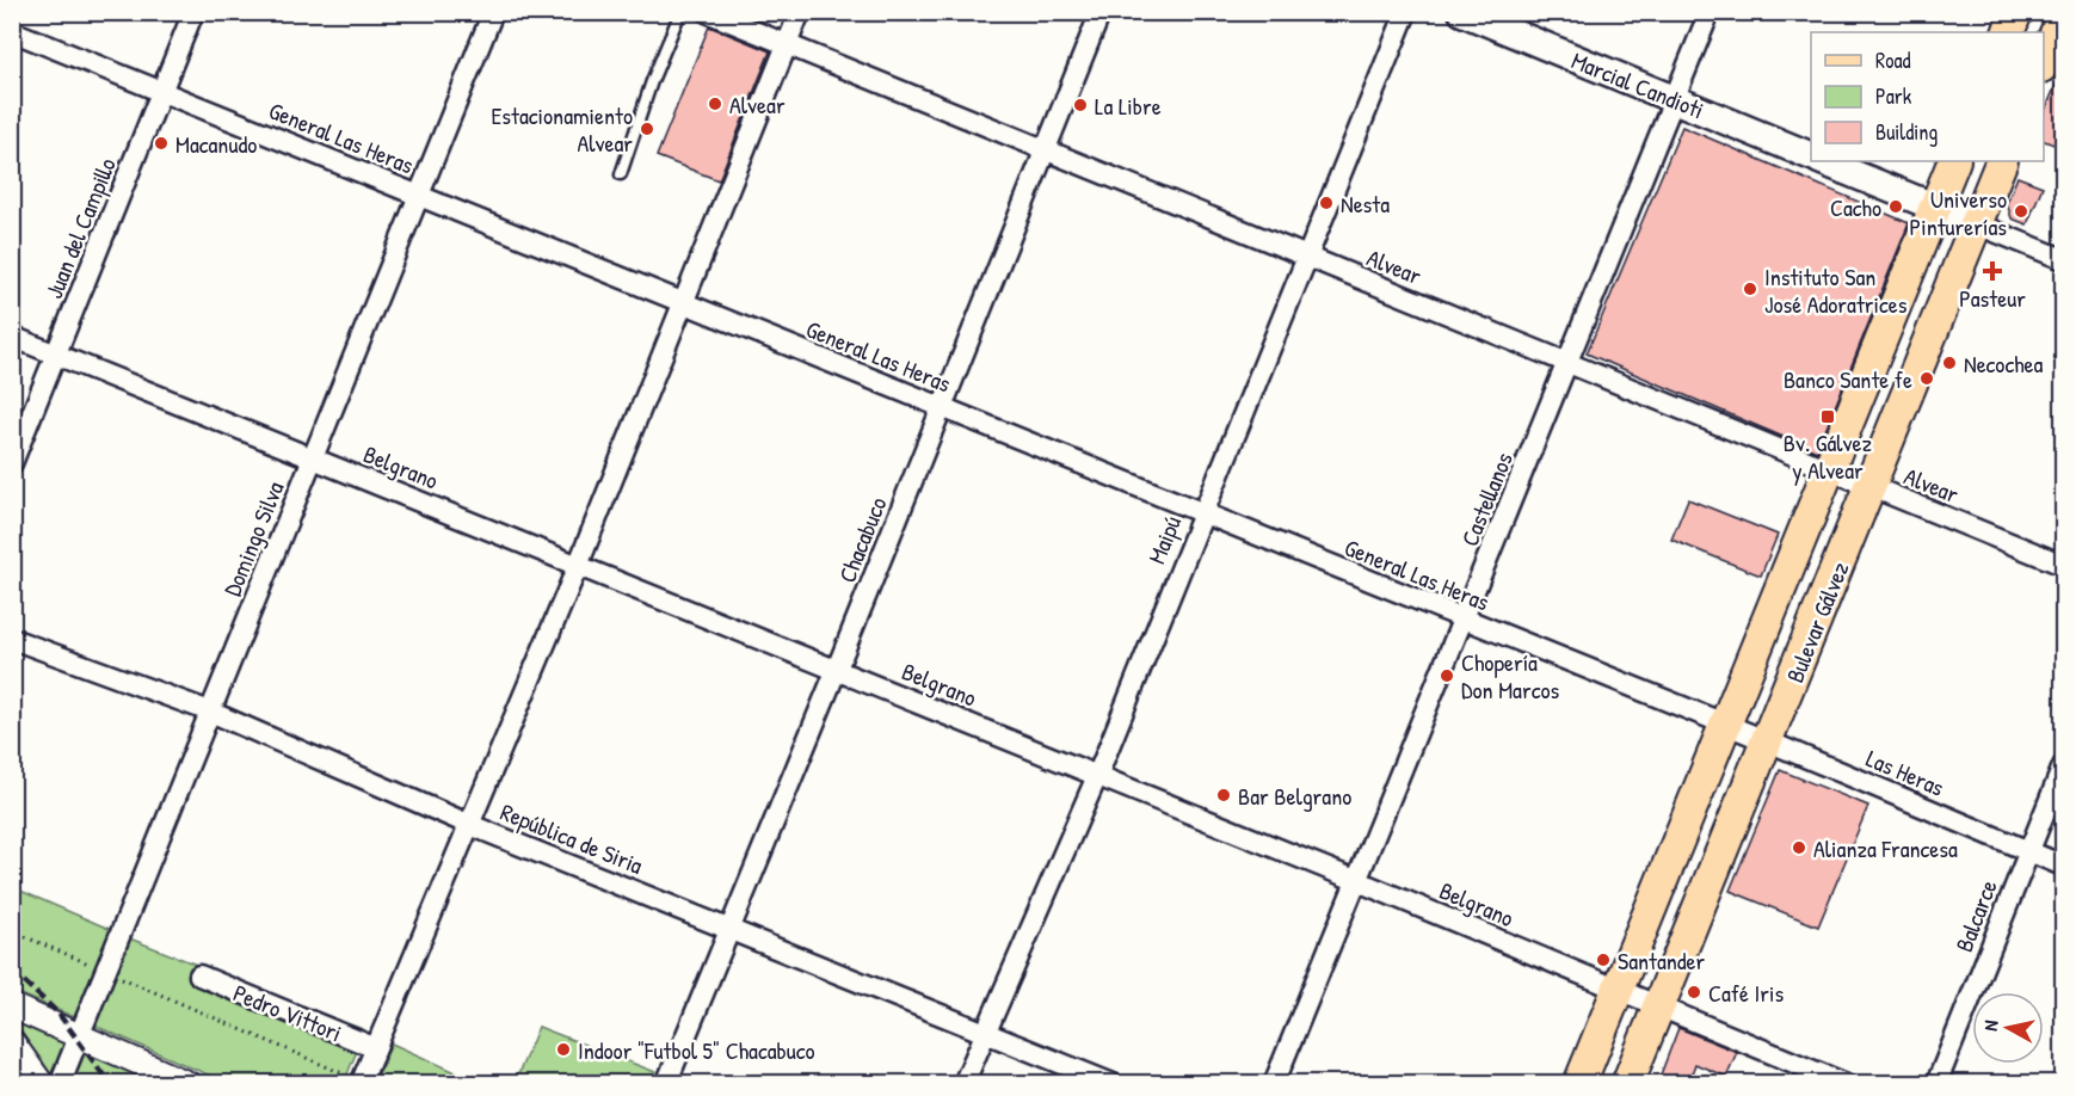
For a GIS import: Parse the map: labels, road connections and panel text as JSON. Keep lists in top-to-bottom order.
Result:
{
  "streets": {
    "main road": ["Marcial Candioti", "Bulevar Gálvez"],
    "street": [
      "General Las Heras",
      "Juan del Campillo",
      "Alvear",
      "Belgrano",
      "Castellanos",
      "Domingo Silva",
      "Chacabuco",
      "Maipú",
      "Las Heras",
      "República de Siria",
      "Balcarce",
      "Pedro Vittori"
    ]
  },
  "crossings": [
    ["Marcial Candioti", "Castellanos"],
    ["General Las Heras", "Juan del Campillo"],
    ["General Las Heras", "Castellanos"],
    ["General Las Heras", "Domingo Silva"],
    ["General Las Heras", "Chacabuco"],
    ["General Las Heras", "Maipú"],
    ["General Las Heras", "Bulevar Gálvez"],
    ["General Las Heras", "Las Heras"],
    ["Juan del Campillo", "Belgrano"],
    ["Alvear", "Castellanos"],
    ["Alvear", "Chacabuco"],
    ["Alvear", "Maipú"],
    ["Alvear", "Bulevar Gálvez"],
    ["Belgrano", "Castellanos"],
    ["Belgrano", "Domingo Silva"],
    ["Belgrano", "Chacabuco"],
    ["Belgrano", "Maipú"],
    ["Belgrano", "Bulevar Gálvez"],
    ["Domingo Silva", "República de Siria"],
    ["Chacabuco", "República de Siria"],
    ["Maipú", "República de Siria"],
    ["Bulevar Gálvez", "Las Heras"],
    ["Las Heras", "Balcarce"]
  ],
  "places": {
    "other": [
      "Alvear",
      "La Libre",
      "Estacionamiento Alvear",
      "Macanudo",
      "Nesta",
      "Cacho",
      "Universo Pinturerías",
      "Instituto San José Adoratrices",
      "Necochea",
      "Banco Sante fe",
      "Chopería Don Marcos",
      "Bar Belgrano",
      "Alianza Francesa",
      "Santander",
      "Café Iris",
      "Indoor \"Futbol 5\" Chacabuco"
    ],
    "health": ["Pasteur"],
    "transit": ["Bv. Gálvez y Alvear"]
  },
  "legend": ["Road", "Park", "Building"],
  "north": "left"
}
